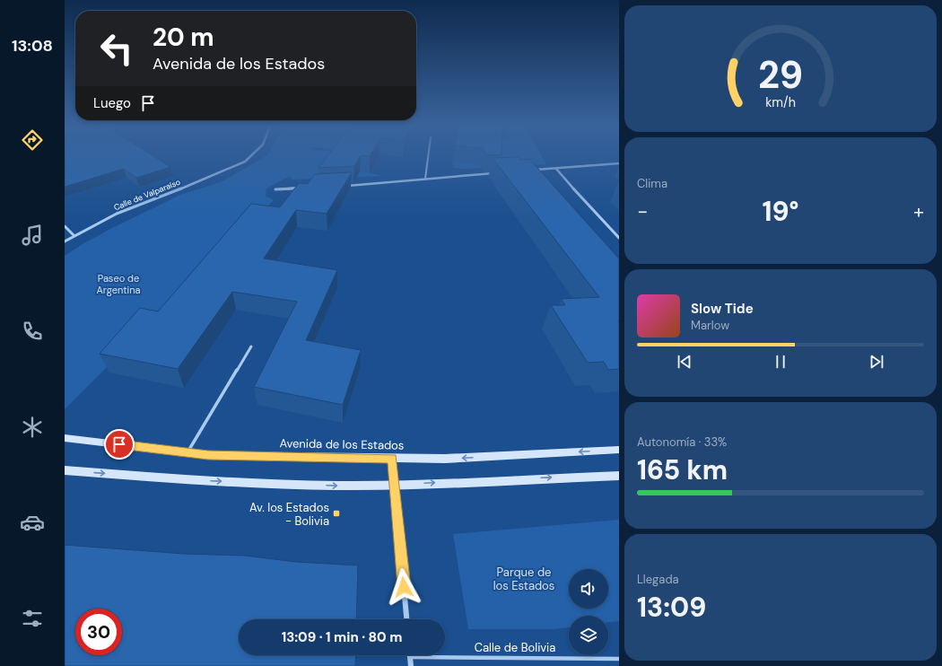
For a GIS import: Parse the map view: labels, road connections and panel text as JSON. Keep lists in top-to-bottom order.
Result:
{
  "streets": {
    "street": ["Calle de Valparaíso", "Avenida de los Estados"],
    "lane": ["Calle de Bolivia"]
  },
  "parks": ["Paseo de Argentina", "Parque de los Estados"],
  "places": {
    "transit": ["Av. los Estados - Bolivia"]
  },
  "page": {
    "tabs": "13:08",
    "turn": ["20 m", "Avenida de los Estados"],
    "then": "Luego",
    "tile": [
      "Clima",
      ["Autonomía · 33%", "165 km"],
      ["Llegada", "13:09"]
    ],
    "heat": ["−", "19°", "+"],
    "song": ["Slow Tide", "Marlow"],
    "limit": "30",
    "trip": "13:09 · 1 min · 80 m",
    "gauge": ["29", "km/h"]
  }
}
